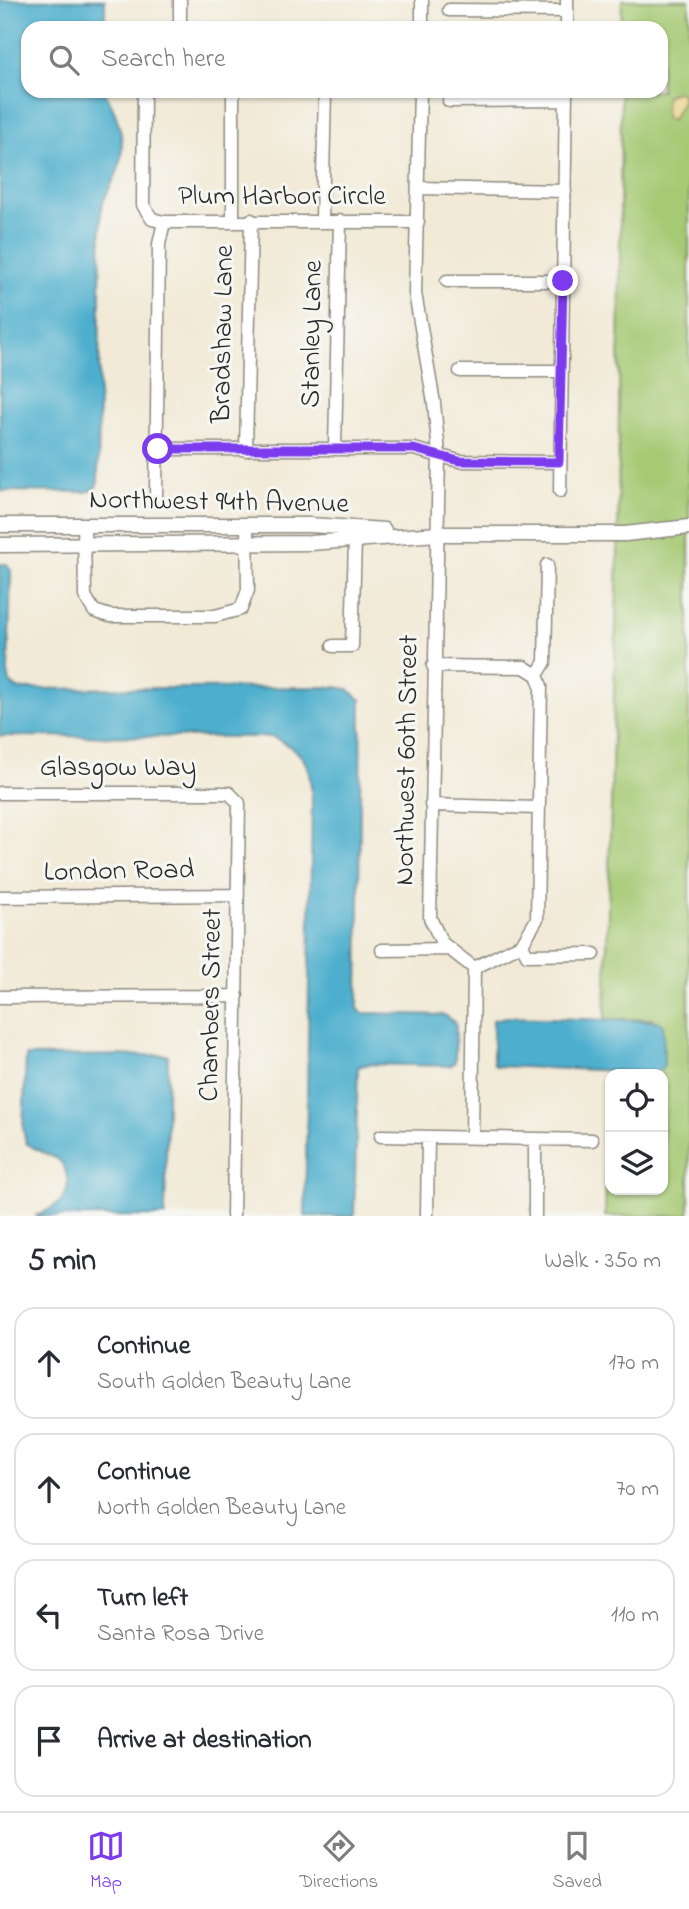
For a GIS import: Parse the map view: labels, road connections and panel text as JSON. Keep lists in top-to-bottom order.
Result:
{
  "streets": {
    "street": [
      "Plum Harbor Circle",
      "Bradshaw Lane",
      "Stanley Lane",
      "Northwest 94th Avenue",
      "Northwest 60th Street",
      "Glasgow Way",
      "London Road",
      "Chambers Street"
    ]
  },
  "crossings": [
    ["Plum Harbor Circle", "Bradshaw Lane"],
    ["Plum Harbor Circle", "Stanley Lane"],
    ["Plum Harbor Circle", "Northwest 60th Street"],
    ["Northwest 94th Avenue", "Northwest 60th Street"],
    ["Glasgow Way", "Chambers Street"],
    ["London Road", "Chambers Street"]
  ],
  "page": {
    "search": "Search here",
    "heading": ["5 min", "Walk · 350 m"],
    "list": [
      ["Continue", "South Golden Beauty Lane", "170 m"],
      ["Continue", "North Golden Beauty Lane", "70 m"],
      ["Turn left", "Santa Rosa Drive", "110 m"],
      "Arrive at destination"
    ],
    "nav": ["Map", "Directions", "Saved"]
  }
}
